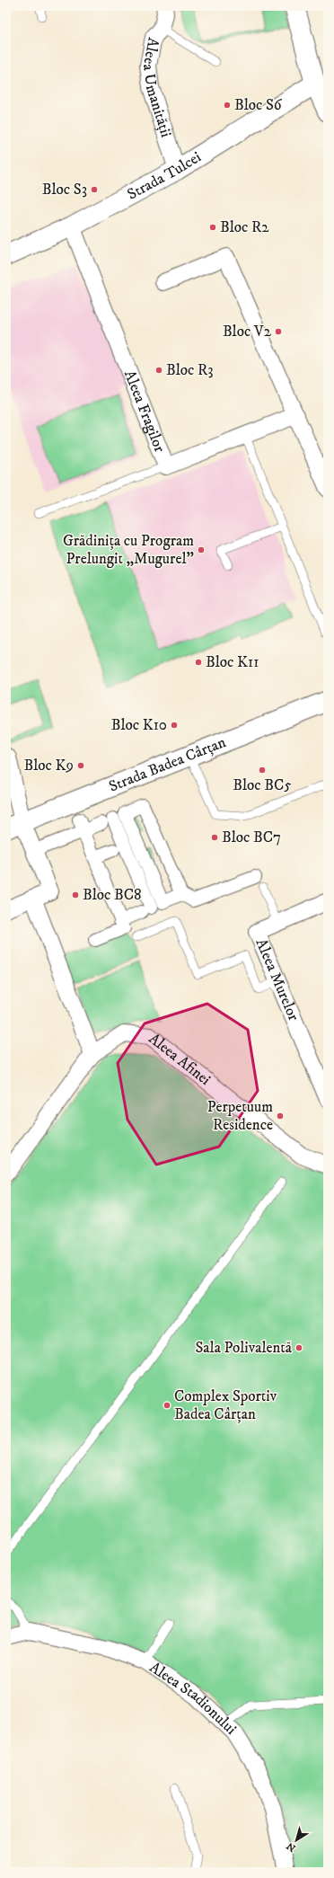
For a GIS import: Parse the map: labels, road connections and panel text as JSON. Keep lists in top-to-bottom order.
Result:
{
  "streets": {
    "street": [
      "Aleea Umanității",
      "Strada Tulcei",
      "Aleea Fragilor",
      "Strada Badea Cârțan",
      "Aleea Murelor",
      "Aleea Afinei",
      "Aleea Stadionului"
    ]
  },
  "crossings": [
    ["Aleea Umanității", "Strada Tulcei"],
    ["Strada Tulcei", "Aleea Fragilor"]
  ],
  "places": [
    "Bloc S6",
    "Bloc S3",
    "Bloc R2",
    "Bloc V2",
    "Bloc R3",
    "Grădinița cu Program Prelungit „Mugurel”",
    "Bloc K11",
    "Bloc K10",
    "Bloc K9",
    "Bloc BC5",
    "Bloc BC7",
    "Bloc BC8",
    "Perpetuum Residence",
    "Sala Polivalentă",
    "Complex Sportiv Badea Cârțan"
  ],
  "north": "bottom left"
}
